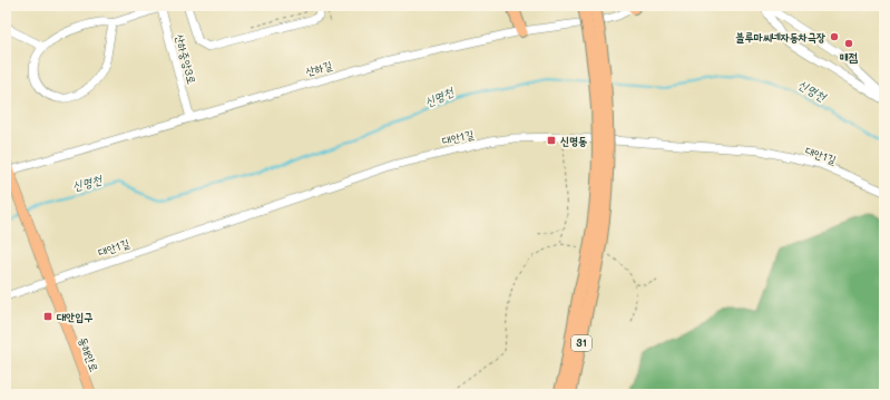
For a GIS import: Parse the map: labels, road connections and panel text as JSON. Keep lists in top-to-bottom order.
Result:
{
  "streets": {
    "highway": ["31"],
    "main road": ["동해안로"],
    "street": ["산하중앙3로", "산하길", "대안1길"]
  },
  "crossings": [
    ["산하중앙3로", "산하길"],
    ["산하길", "동해안로"],
    ["대안1길", "동해안로"]
  ],
  "water": ["신명천"],
  "places": {
    "other": ["블루마씨네자동차극장", "매점"],
    "transit": ["신명동", "대안입구"]
  }
}
